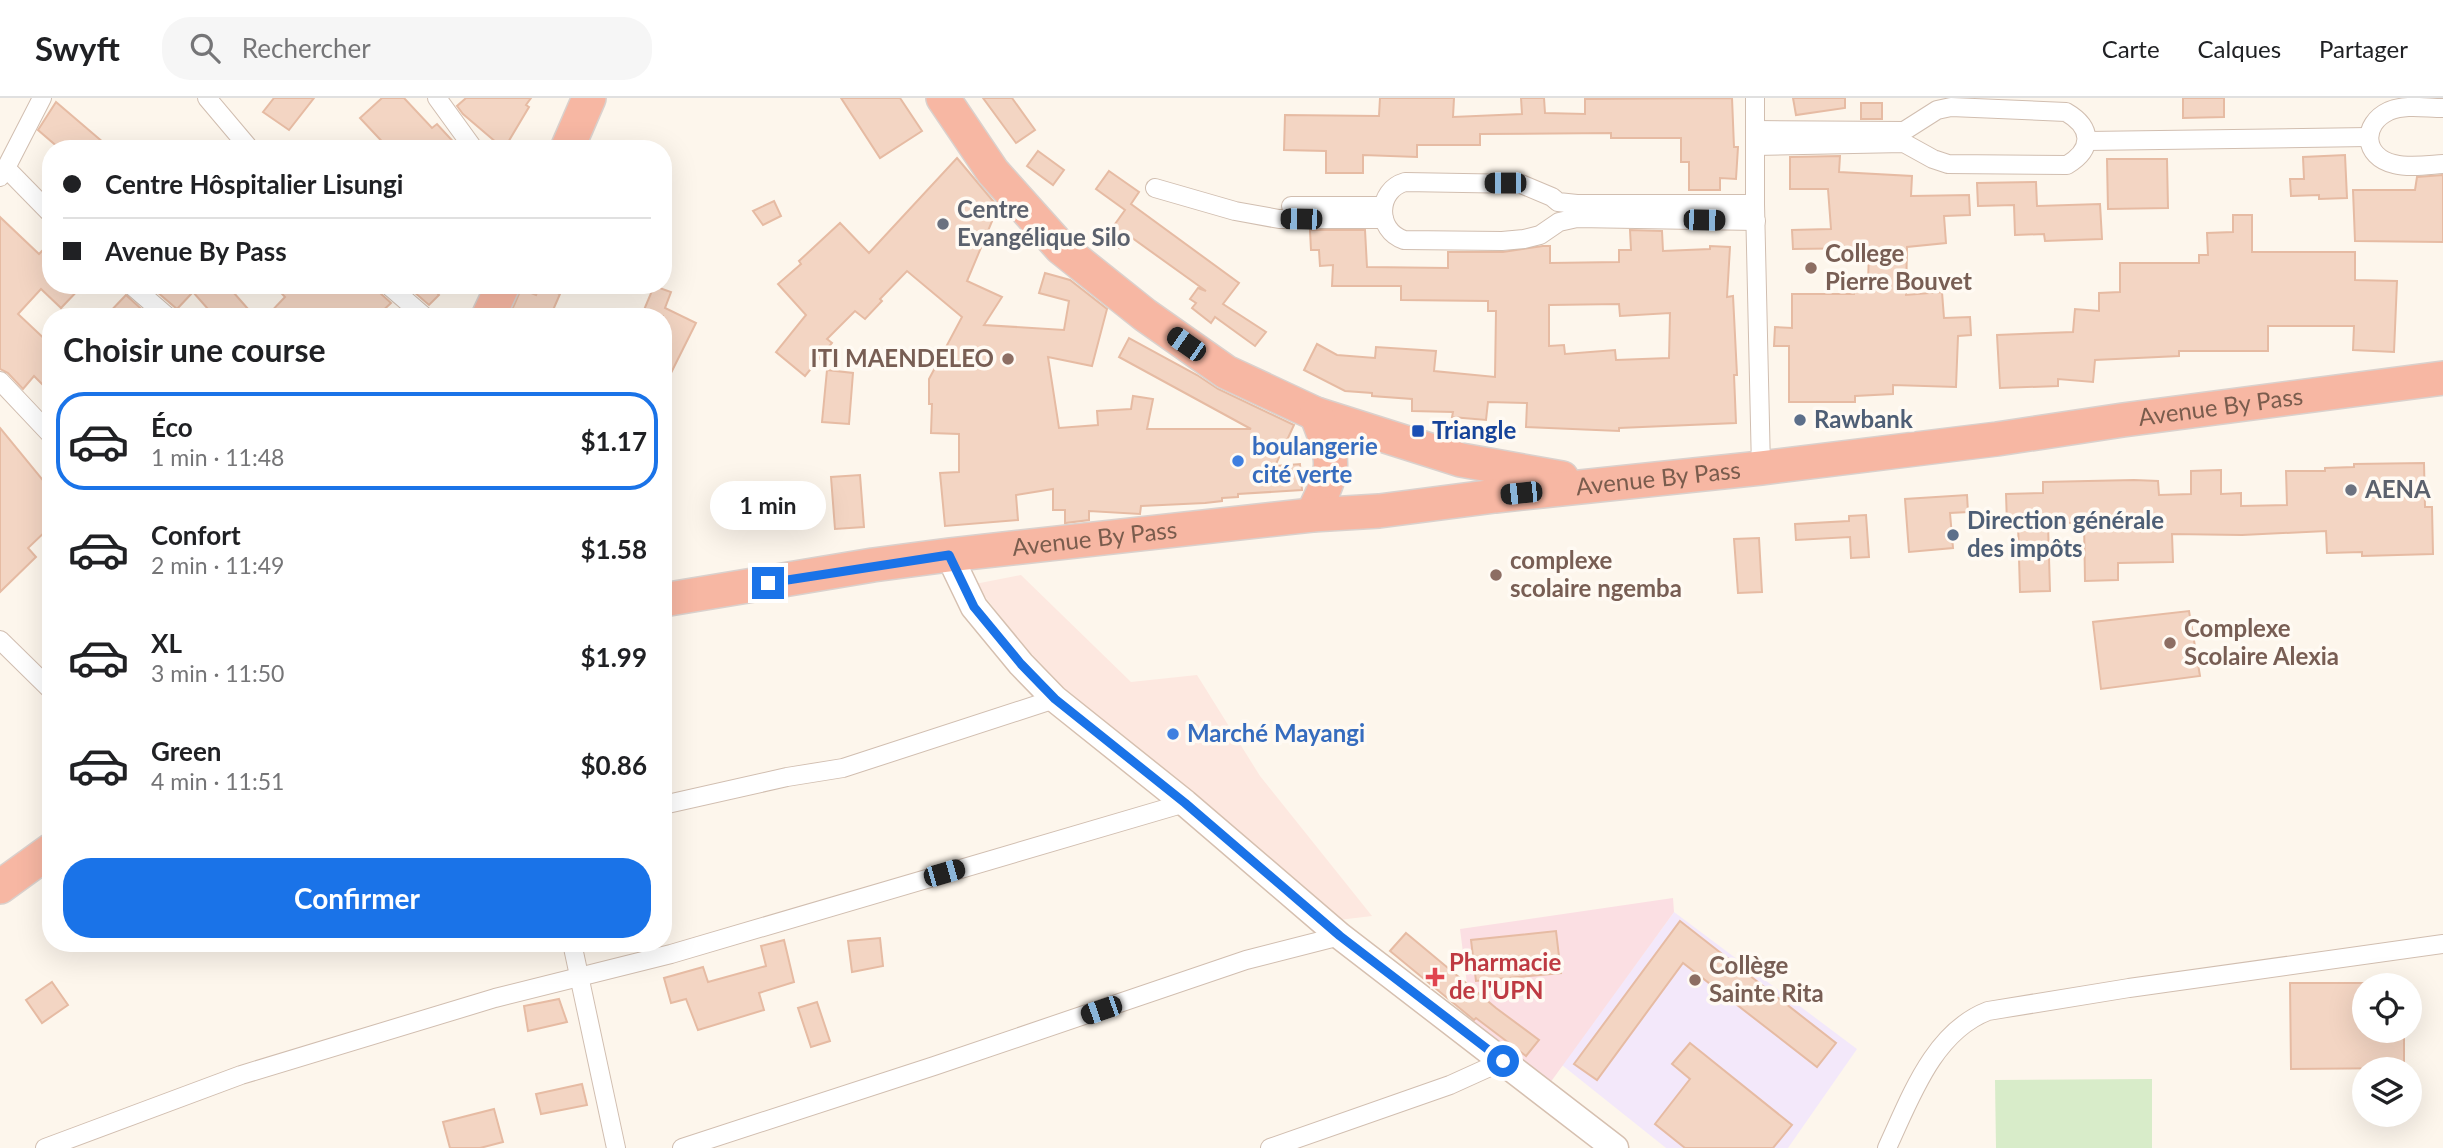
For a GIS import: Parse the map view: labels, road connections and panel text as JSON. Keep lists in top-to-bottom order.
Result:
{
  "streets": {
    "highway": ["Avenue By Pass"]
  },
  "places": {
    "other": [
      "Centre Evangélique Silo",
      "College Pierre Bouvet",
      "ITI MAENDELEO",
      "Rawbank",
      "boulangerie cité verte",
      "AENA",
      "Direction générale des impôts",
      "complexe scolaire ngemba",
      "Complexe Scolaire Alexia",
      "Marché Mayangi",
      "Collège Sainte Rita"
    ],
    "transit": ["Triangle"],
    "health": ["Pharmacie de l'UPN"]
  },
  "page": {
    "header": "Swyft",
    "search": "Rechercher",
    "nav": ["Carte", "Calques", "Partager"],
    "banner": ["Centre Hôspitalier Lisungi", "Avenue By Pass"],
    "heading": "Choisir une course",
    "list": [
      {
        "name": "Éco",
        "note": "1 min · 11:48",
        "value": "$1.17"
      },
      {
        "name": "Confort",
        "note": "2 min · 11:49",
        "value": "$1.58"
      },
      {
        "name": "XL",
        "note": "3 min · 11:50",
        "value": "$1.99"
      },
      {
        "name": "Green",
        "note": "4 min · 11:51",
        "value": "$0.86"
      }
    ],
    "bubble": "1 min",
    "buttons": "Confirmer"
  }
}
